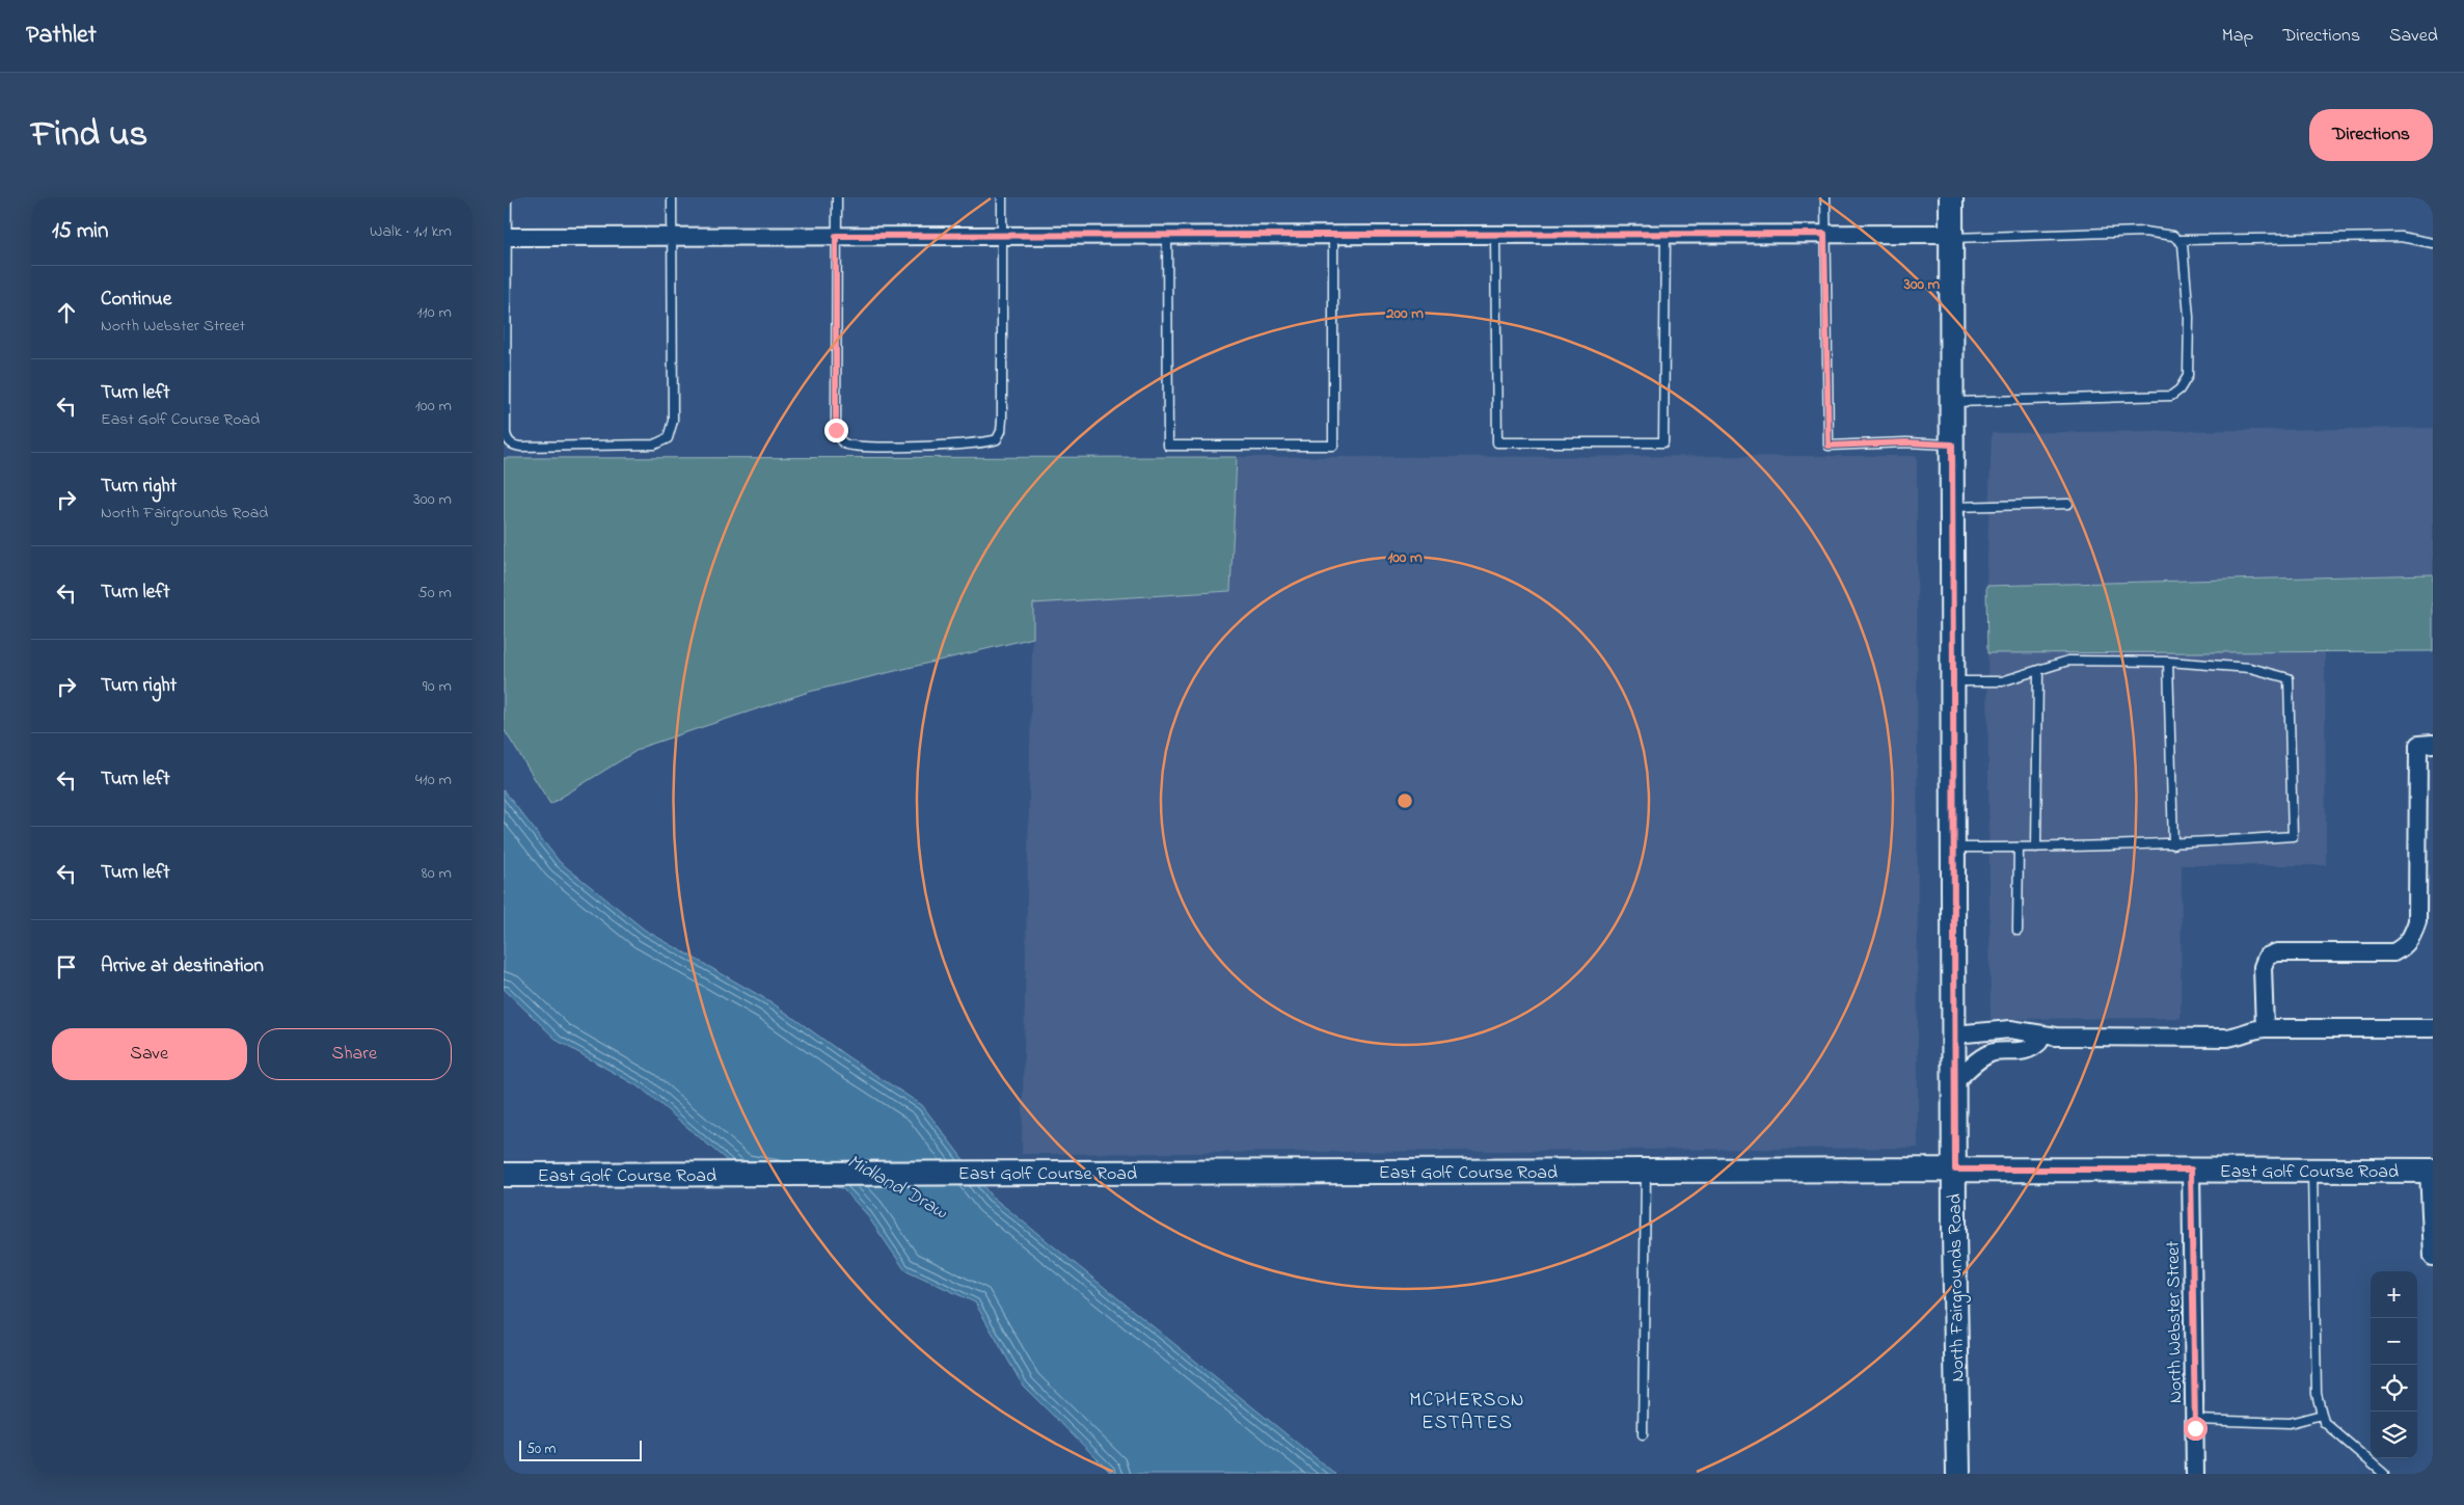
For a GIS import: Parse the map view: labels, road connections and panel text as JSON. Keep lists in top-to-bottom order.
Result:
{
  "streets": {
    "street": ["East Golf Course Road", "North Fairgrounds Road", "North Webster Street"]
  },
  "crossings": [
    ["East Golf Course Road", "North Fairgrounds Road"],
    ["East Golf Course Road", "North Webster Street"]
  ],
  "districts": ["MCPHERSON ESTATES"],
  "water": ["Midland Draw"],
  "scale_bar": "50 m",
  "page": {
    "header": "Pathlet",
    "nav": ["Map", "Directions", "Saved"],
    "title": "Find us",
    "buttons": [
      "Directions",
      ["Save", "Share"]
    ],
    "heading": ["15 min", "Walk · 1.1 km"],
    "list": [
      ["Continue", "North Webster Street", "110 m"],
      ["Turn left", "East Golf Course Road", "100 m"],
      ["Turn right", "North Fairgrounds Road", "300 m"],
      ["Turn left", "50 m"],
      ["Turn right", "90 m"],
      ["Turn left", "410 m"],
      ["Turn left", "80 m"],
      "Arrive at destination"
    ],
    "map_buttons": ["+", "−"],
    "scale": "50 m"
  },
  "rings": ["300 m", "200 m", "100 m"]
}
